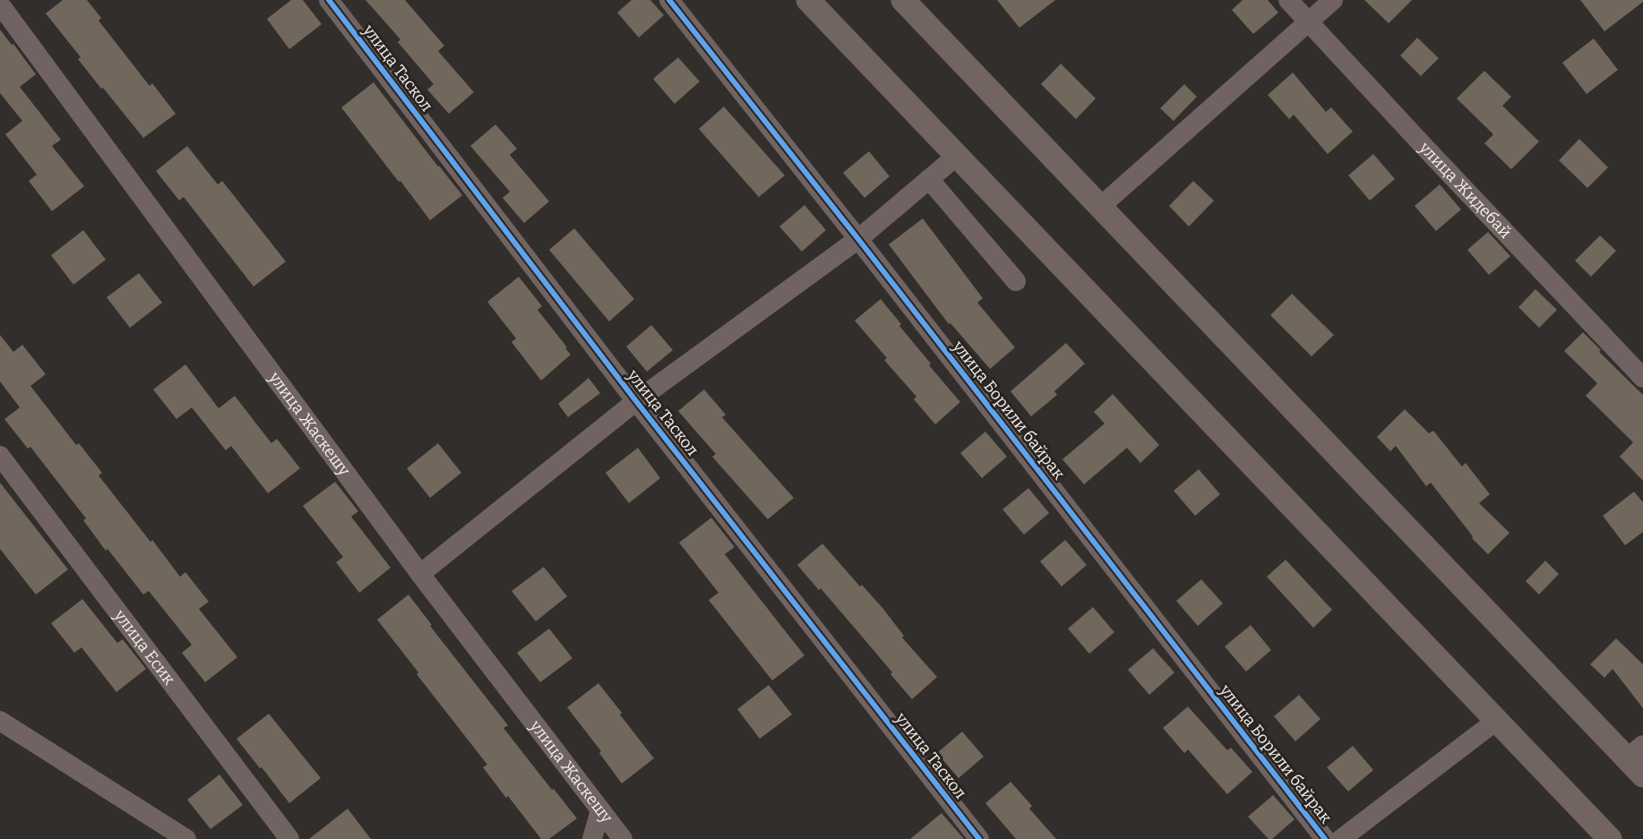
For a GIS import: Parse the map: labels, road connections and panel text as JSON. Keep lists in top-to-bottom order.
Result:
{
  "streets": {
    "street": [
      "улица Таскол",
      "улица Жидебай",
      "улица Борили байрак",
      "улица Жаскешу",
      "улица Есик"
    ]
  }
}
